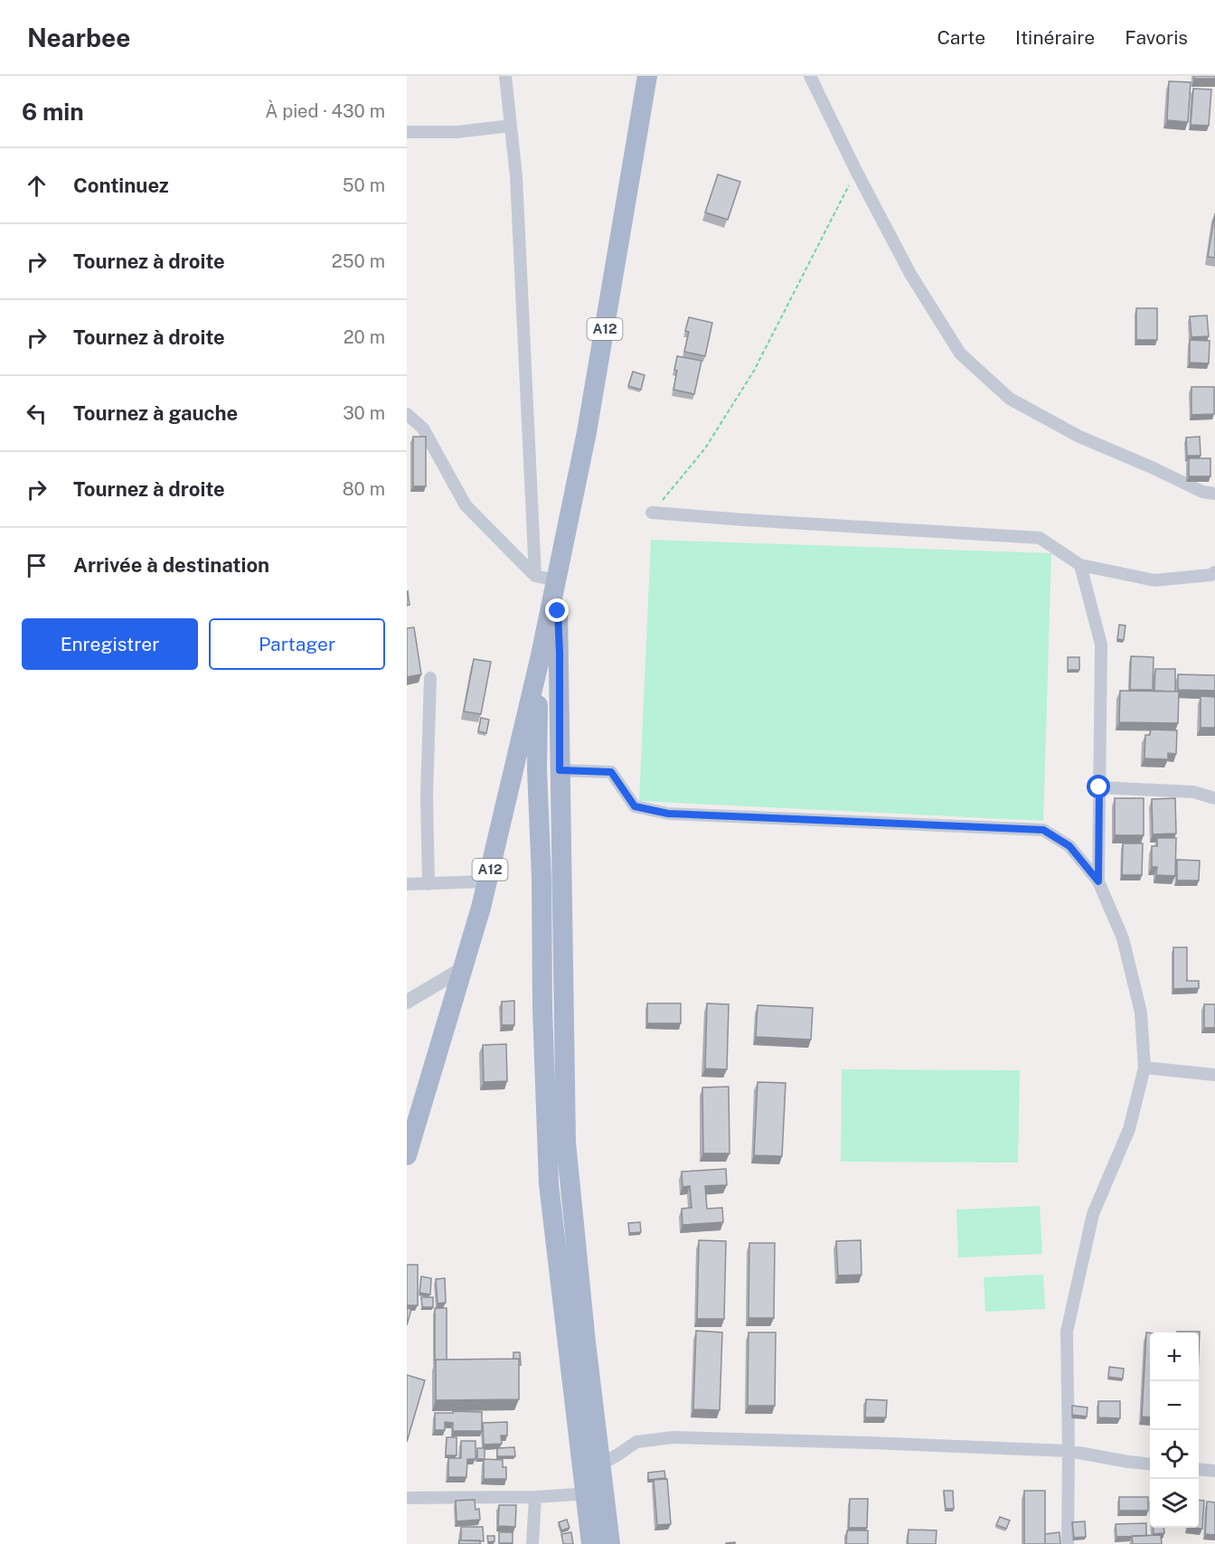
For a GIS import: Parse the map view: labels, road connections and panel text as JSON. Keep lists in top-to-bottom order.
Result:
{
  "streets": {
    "main road": ["A12"]
  },
  "page": {
    "header": "Nearbee",
    "nav": ["Carte", "Itinéraire", "Favoris"],
    "heading": ["6 min", "À pied · 430 m"],
    "list": [
      ["Continuez", "50 m"],
      ["Tournez à droite", "250 m"],
      ["Tournez à droite", "20 m"],
      ["Tournez à gauche", "30 m"],
      ["Tournez à droite", "80 m"],
      "Arrivée à destination"
    ],
    "buttons": ["Enregistrer", "Partager"],
    "map_buttons": ["+", "−"]
  }
}
